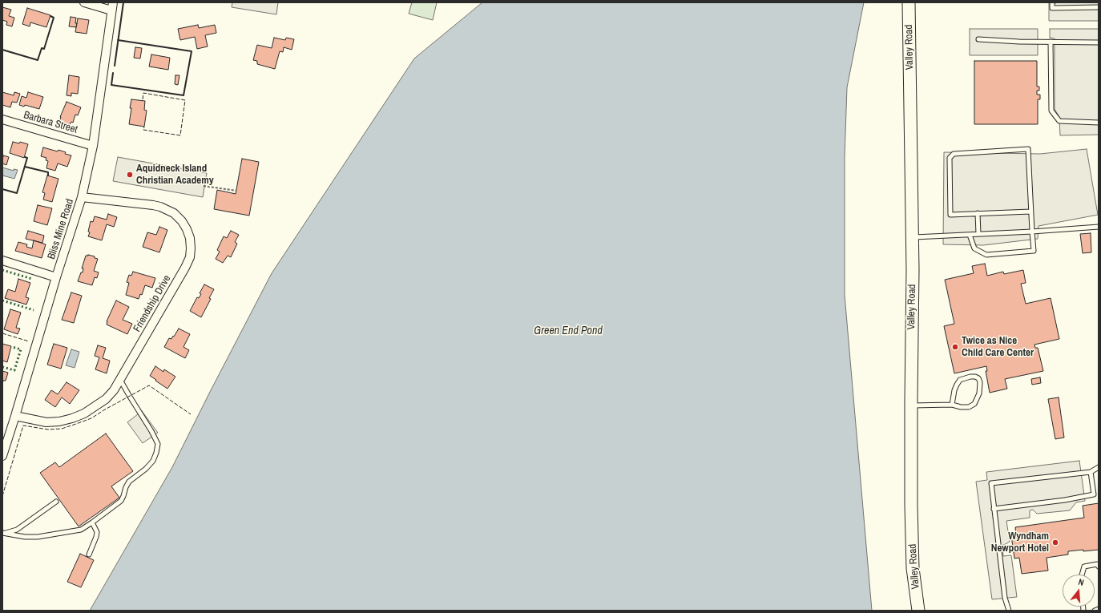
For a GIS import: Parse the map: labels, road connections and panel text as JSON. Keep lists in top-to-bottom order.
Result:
{
  "streets": {
    "main road": ["Valley Road"],
    "street": ["Barbara Street", "Bliss Mine Road", "Friendship Drive"]
  },
  "crossings": [
    ["Barbara Street", "Bliss Mine Road"],
    ["Bliss Mine Road", "Friendship Drive"]
  ],
  "water": ["Green End Pond"],
  "places": ["Aquidneck Island Christian Academy", "Twice as Nice Child Care Center", "Wyndham Newport Hotel"],
  "north": "top"
}
